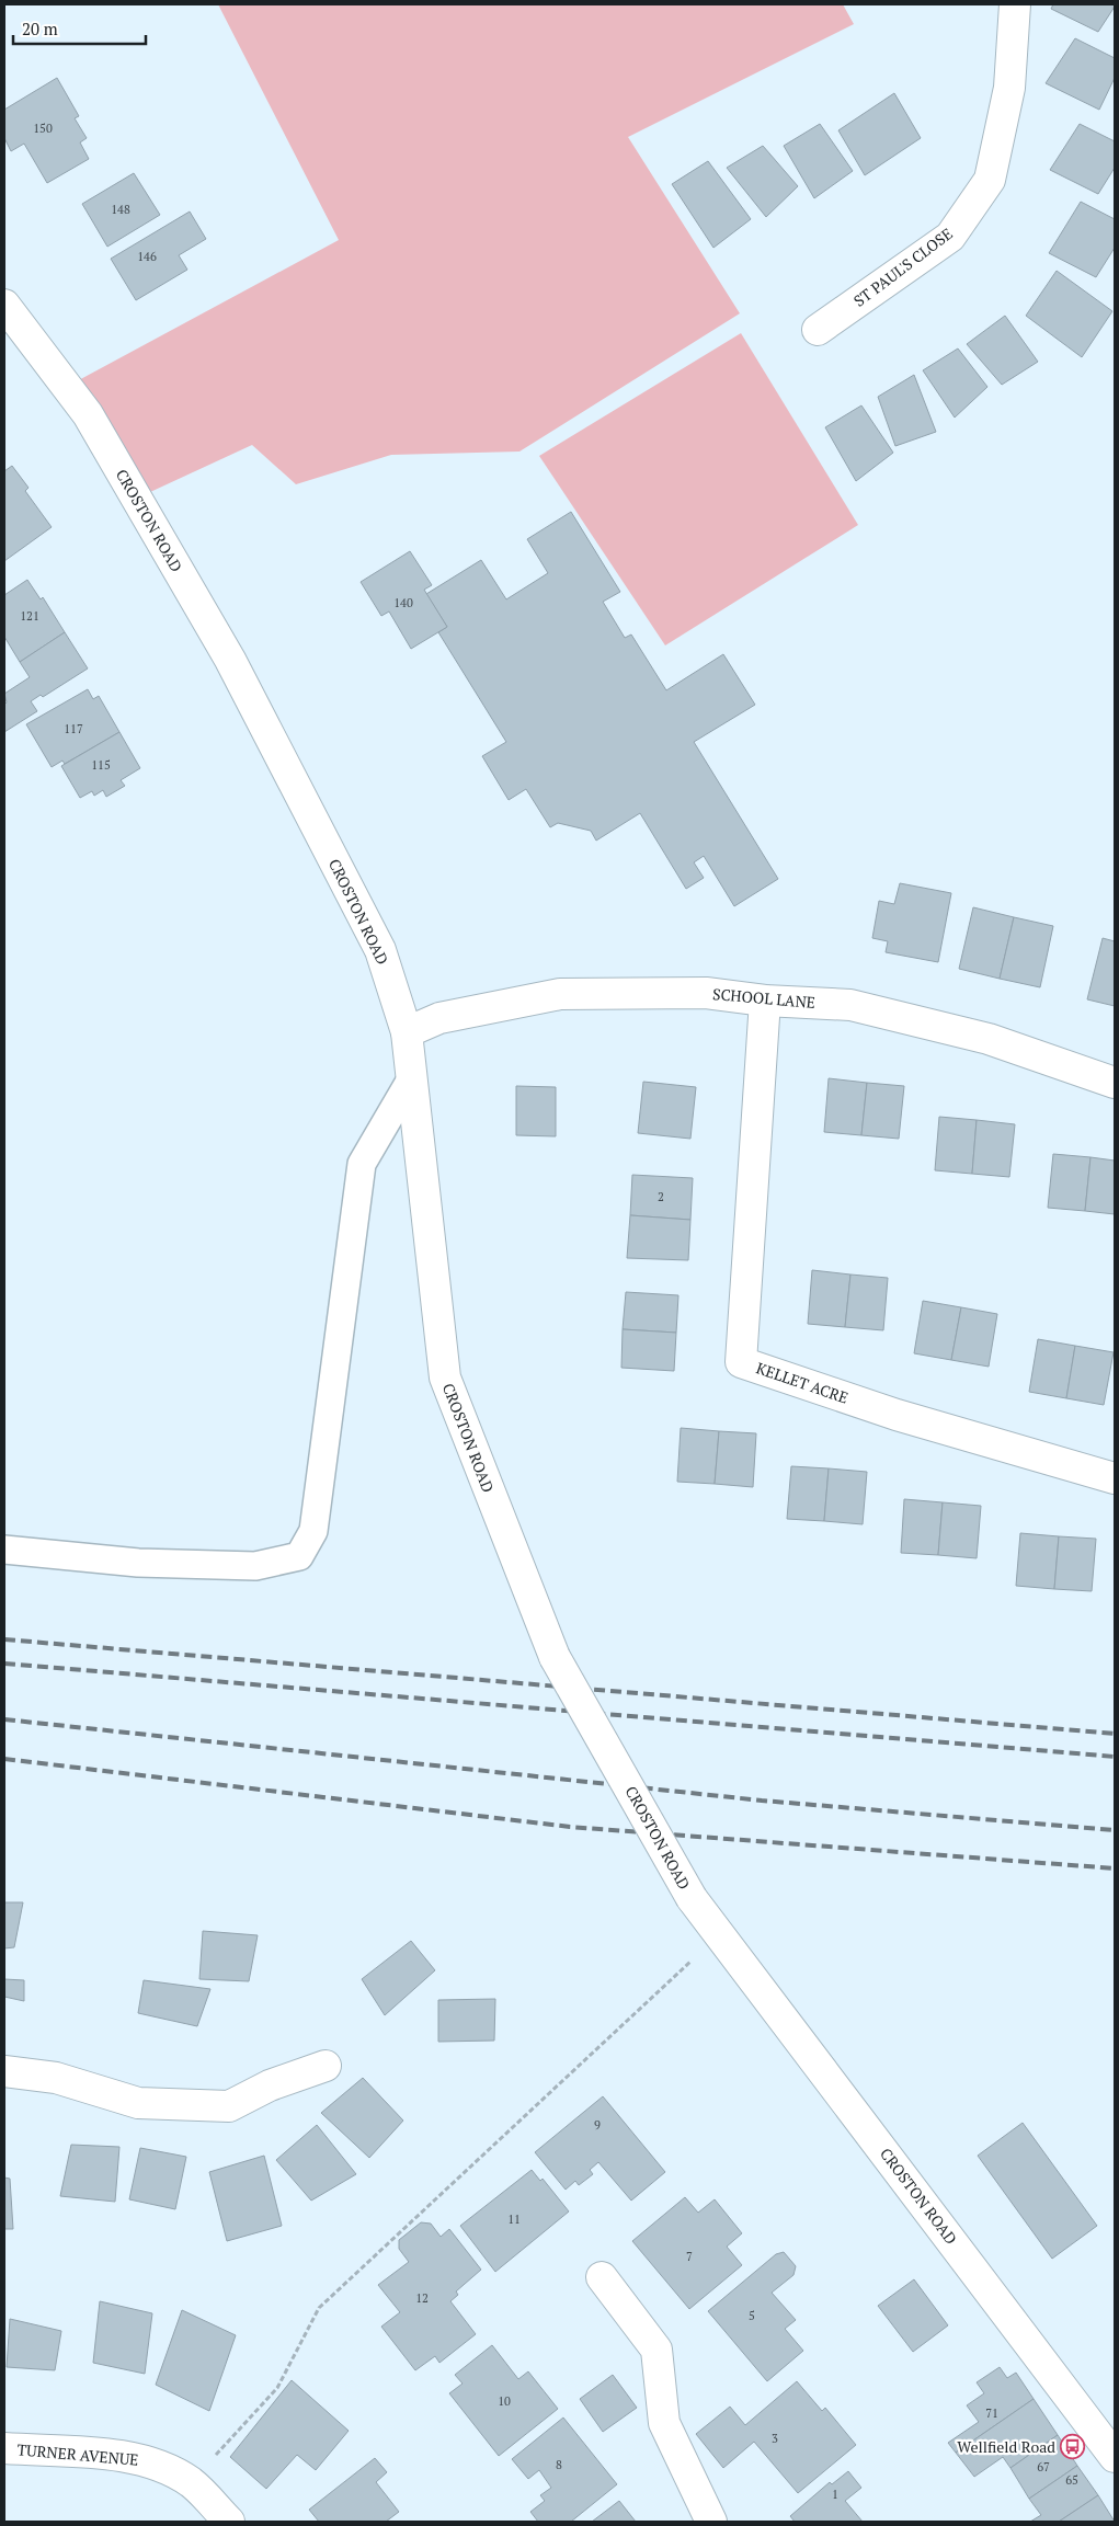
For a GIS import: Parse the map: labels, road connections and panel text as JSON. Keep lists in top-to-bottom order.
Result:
{
  "streets": {
    "street": [
      "ST PAUL'S CLOSE",
      "CROSTON ROAD",
      "SCHOOL LANE",
      "KELLET ACRE",
      "TURNER AVENUE"
    ]
  },
  "crossings": [
    ["CROSTON ROAD", "SCHOOL LANE"],
    ["SCHOOL LANE", "KELLET ACRE"]
  ],
  "places": {
    "bus stop": ["Wellfield Road"]
  },
  "house_numbers": [
    "150",
    "148",
    "146",
    "140",
    "121",
    "117",
    "115",
    "2",
    "9",
    "11",
    "7",
    "12",
    "5",
    "10",
    "71",
    "3",
    "8",
    "67",
    "65",
    "1"
  ],
  "scale_bar": "20 m"
}
